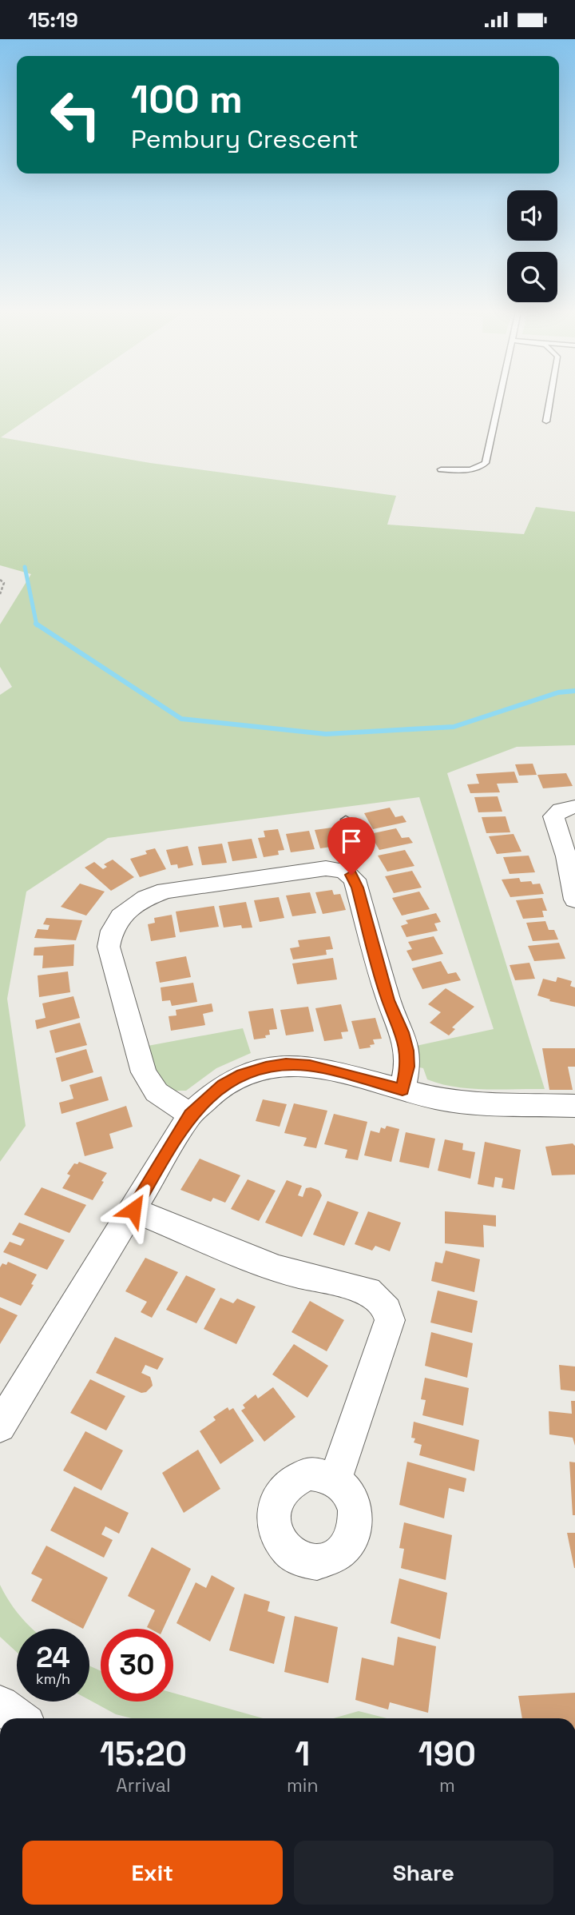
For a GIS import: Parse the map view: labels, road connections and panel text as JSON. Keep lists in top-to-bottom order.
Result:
{
  "page": {
    "status": "15:19",
    "turn": ["100 m", "Pembury Crescent"],
    "speed": "24 km/h",
    "limit": "30",
    "eta": [
      "15:20",
      "Arrival",
      "1",
      "min",
      "190",
      "m"
    ],
    "buttons": ["Exit", "Share"]
  }
}
